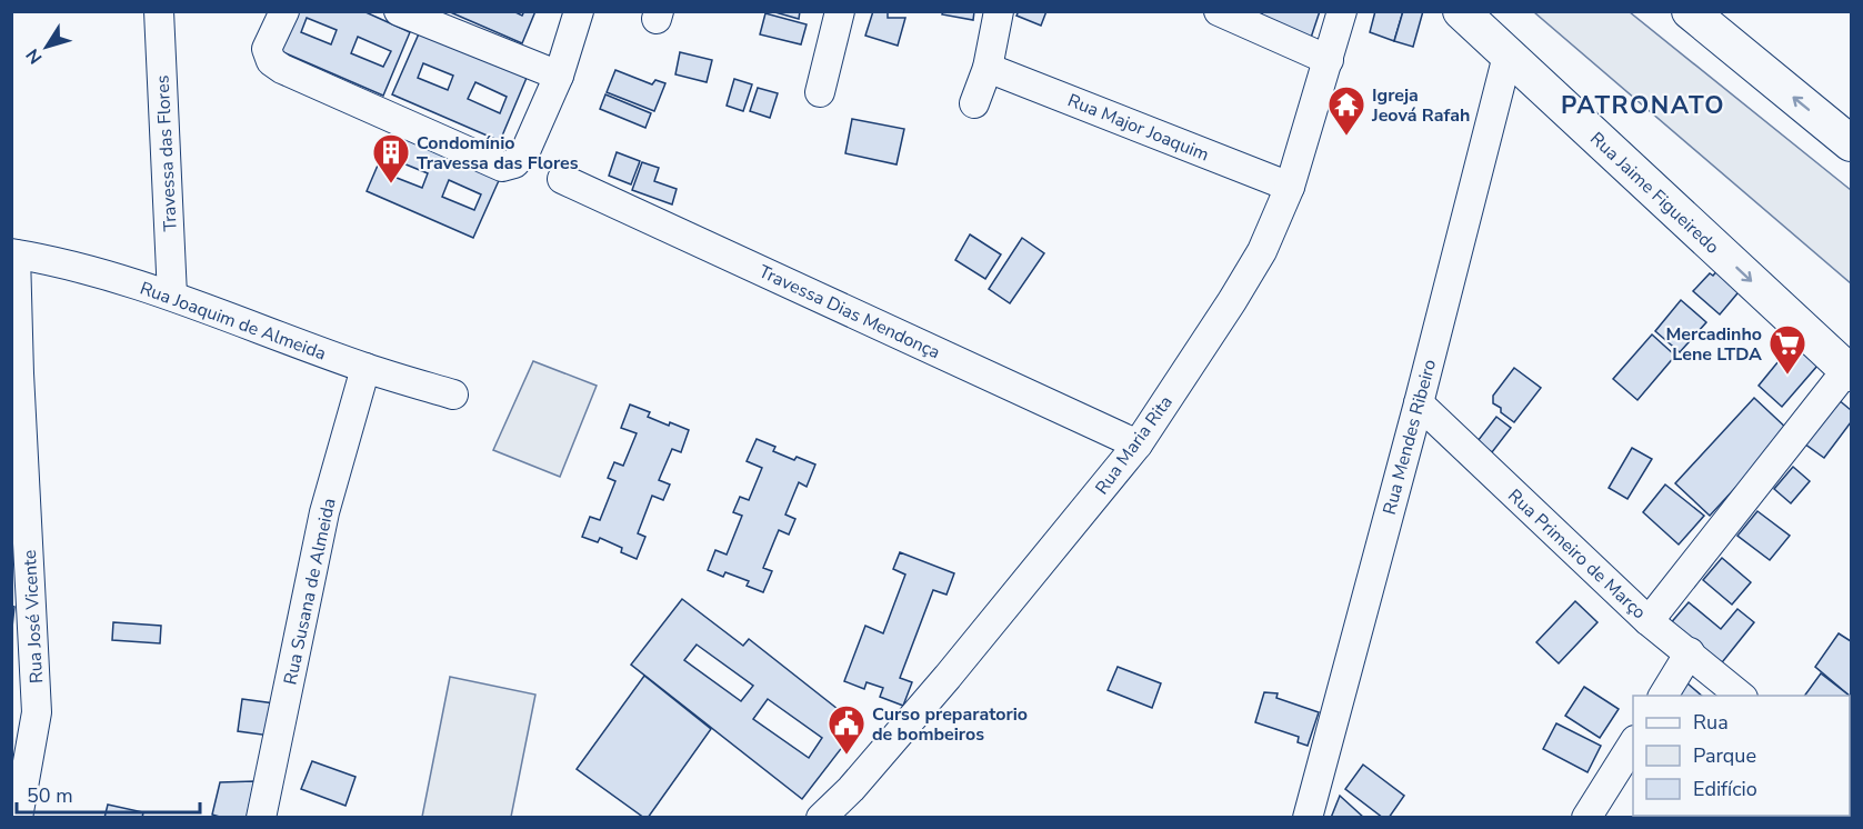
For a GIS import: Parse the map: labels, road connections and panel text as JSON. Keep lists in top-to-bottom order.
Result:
{
  "streets": {
    "main road": ["Rua Jaime Figueiredo"],
    "street": [
      "Rua Major Joaquim",
      "Travessa das Flores",
      "Travessa Dias Mendonça",
      "Rua Joaquim de Almeida",
      "Rua Mendes Ribeiro",
      "Rua Maria Rita",
      "Rua Primeiro de Março",
      "Rua Susana de Almeida",
      "Rua José Vicente"
    ]
  },
  "crossings": [
    ["Rua Major Joaquim", "Rua Maria Rita"],
    ["Travessa das Flores", "Rua Joaquim de Almeida"],
    ["Rua Jaime Figueiredo", "Rua Mendes Ribeiro"],
    ["Travessa Dias Mendonça", "Rua Maria Rita"],
    ["Rua Joaquim de Almeida", "Rua Susana de Almeida"],
    ["Rua Joaquim de Almeida", "Rua José Vicente"],
    ["Rua Mendes Ribeiro", "Rua Primeiro de Março"]
  ],
  "districts": ["PATRONATO"],
  "places": {
    "temple": ["Igreja Jeová Rafah"],
    "building": ["Condomínio Travessa das Flores"],
    "supermarket": ["Mercadinho Lene LTDA"],
    "public building": ["Curso preparatorio de bombeiros"]
  },
  "legend": ["Rua", "Parque", "Edifício"],
  "scale_bar": "50 m",
  "north": "bottom left"
}
